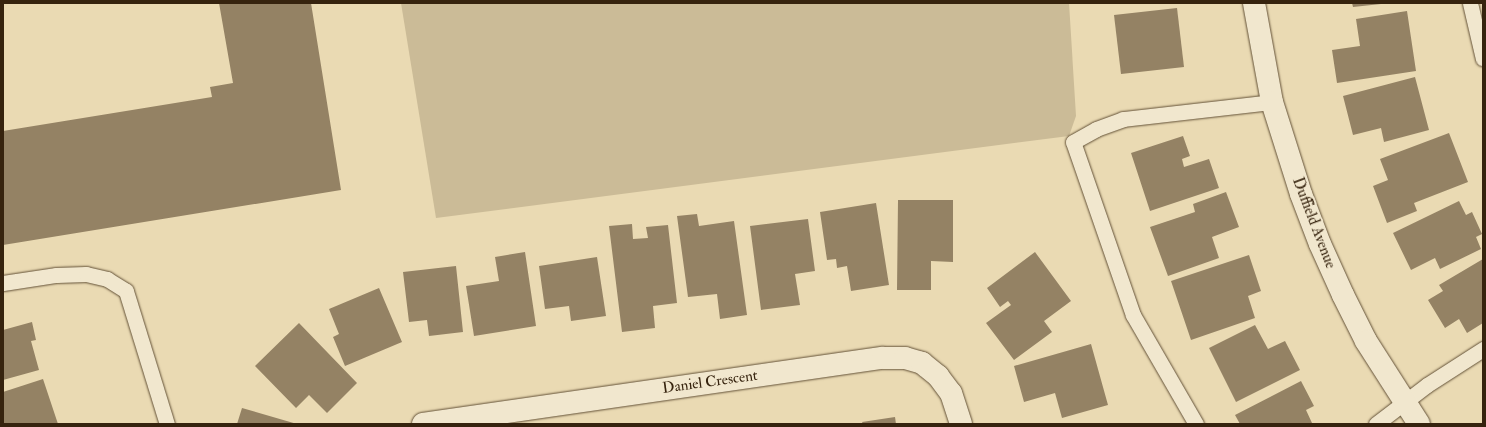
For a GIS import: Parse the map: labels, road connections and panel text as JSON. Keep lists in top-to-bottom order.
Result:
{
  "streets": {
    "street": ["Duffield Avenue", "Daniel Crescent"]
  }
}
